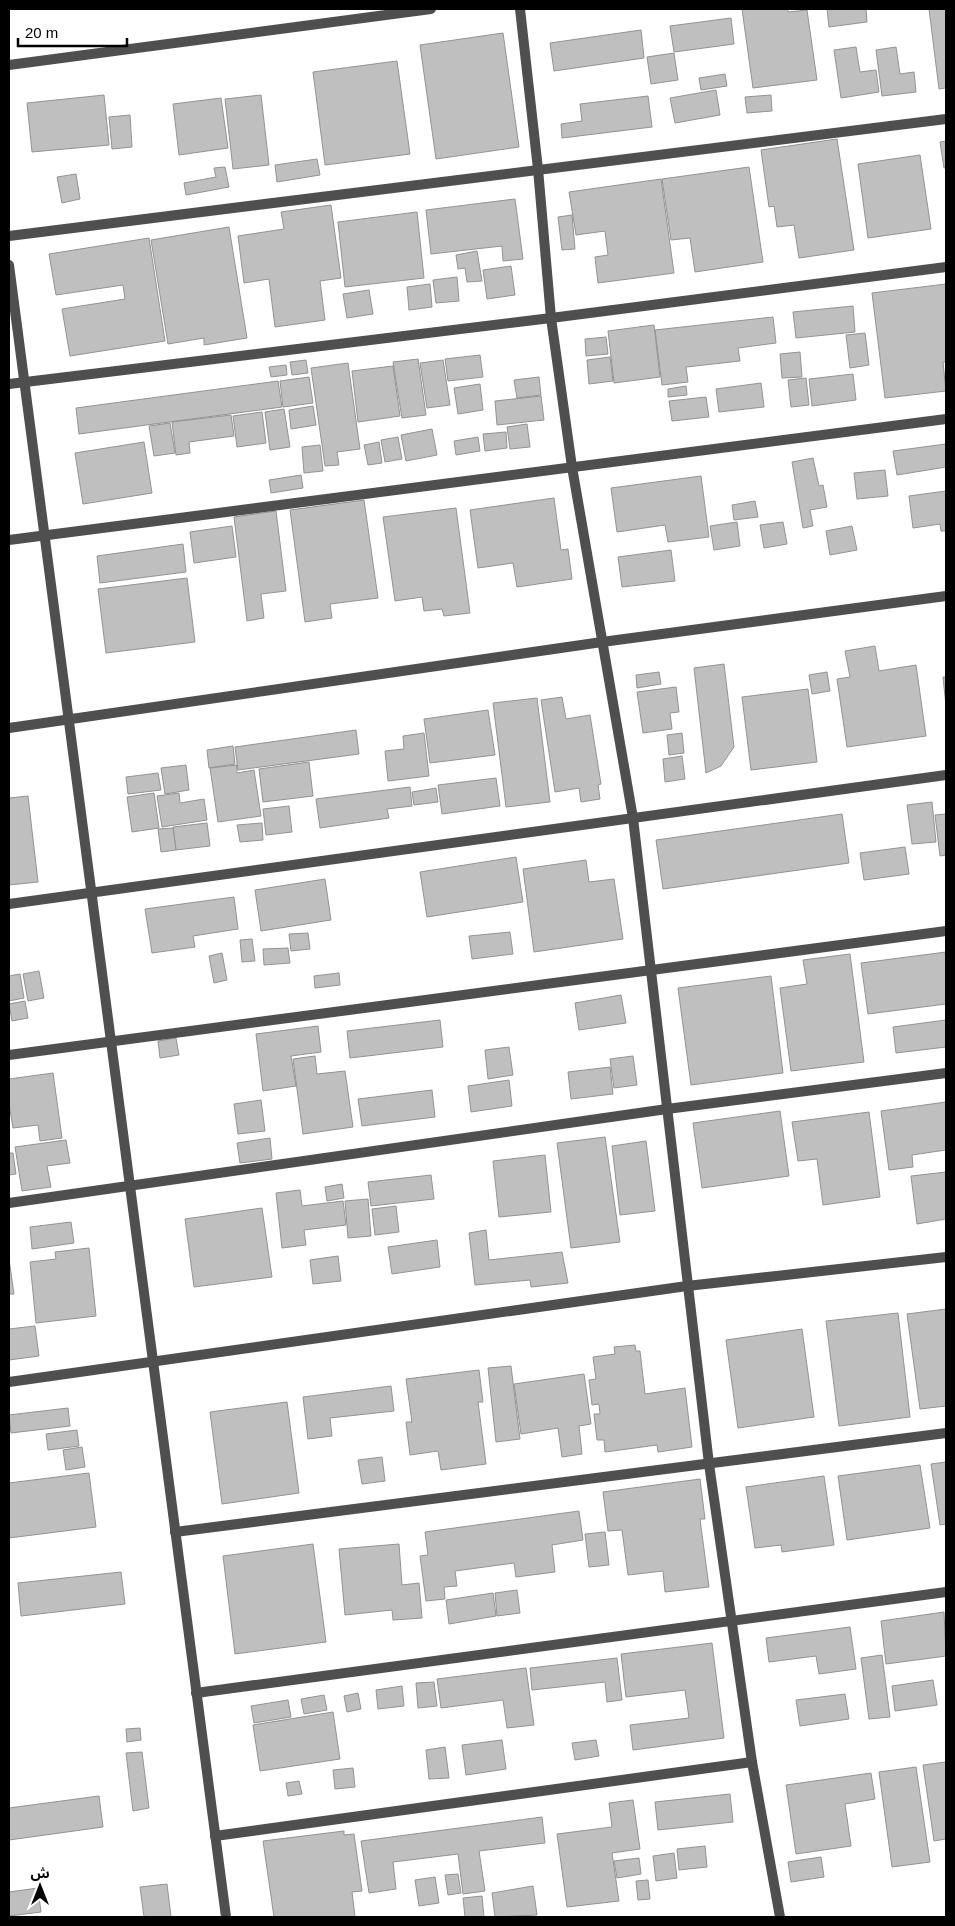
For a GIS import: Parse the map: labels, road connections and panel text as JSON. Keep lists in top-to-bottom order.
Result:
{
  "scale_bar": "20 m",
  "north": "top"
}
